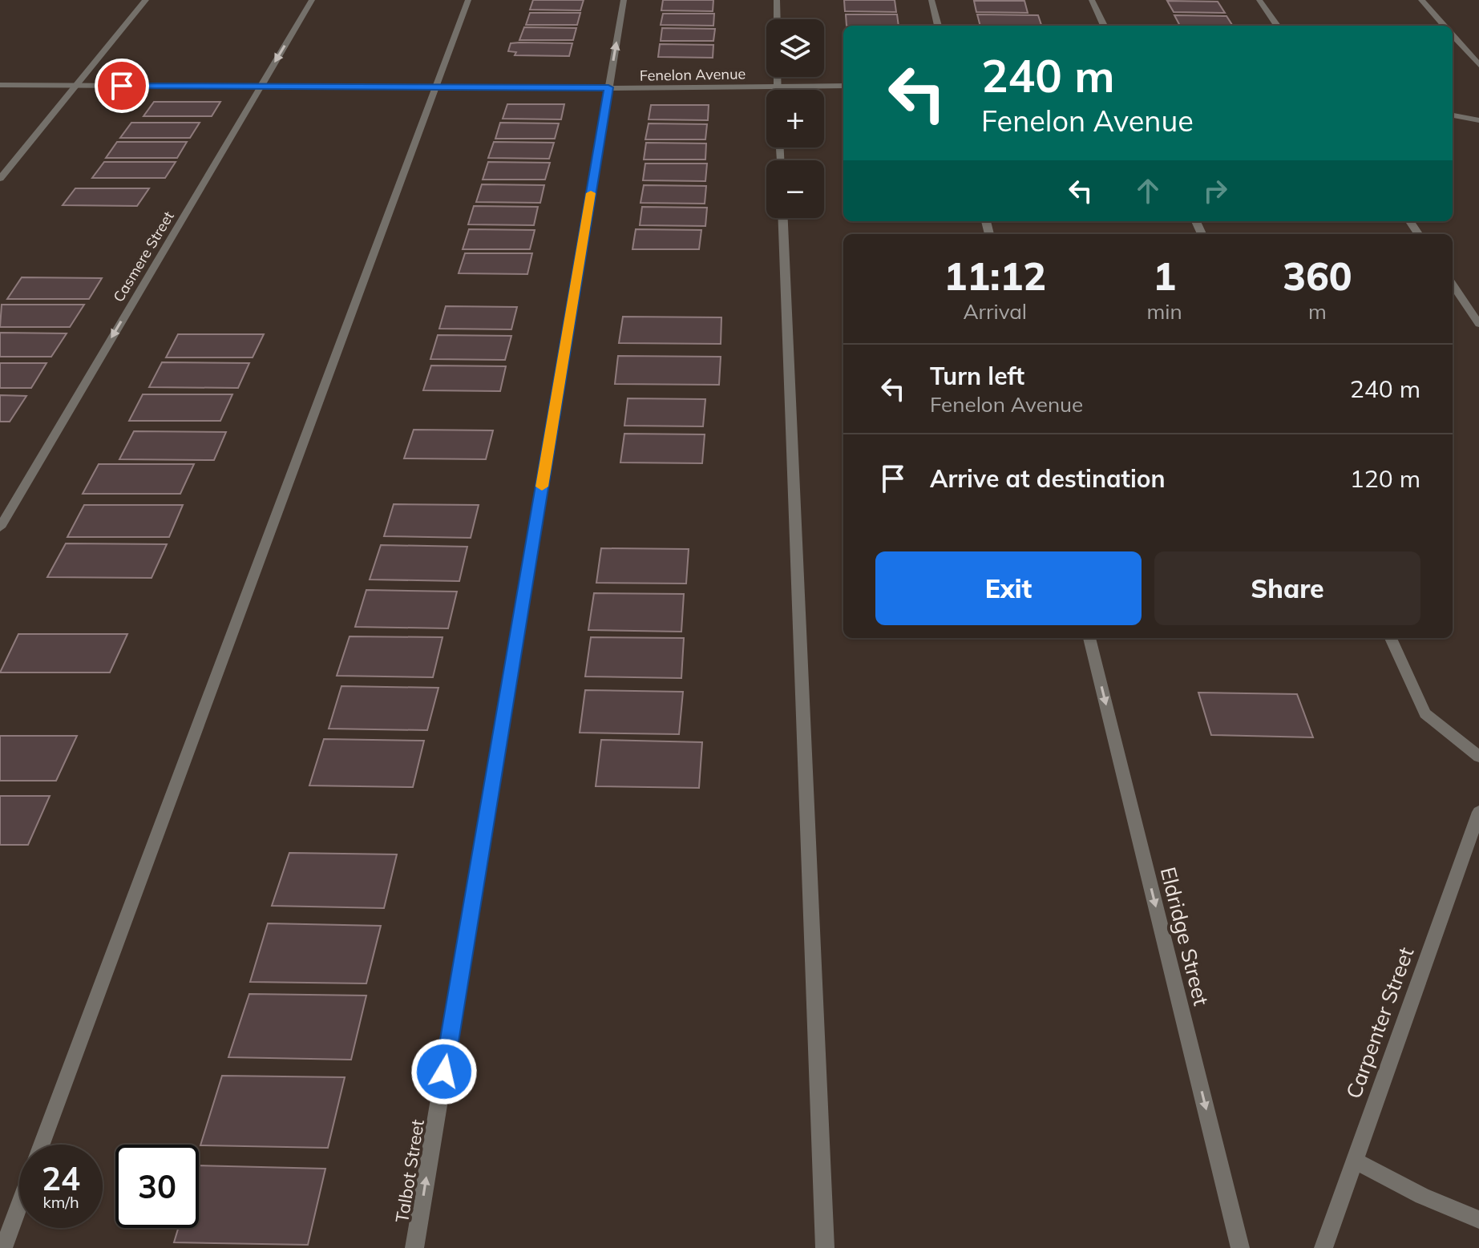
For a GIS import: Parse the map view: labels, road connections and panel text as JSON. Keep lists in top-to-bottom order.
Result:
{
  "streets": {
    "street": [
      "Fenelon Avenue",
      "Casmere Street",
      "Eldridge Street",
      "Carpenter Street",
      "Talbot Street"
    ]
  },
  "crossings": [
    ["Fenelon Avenue", "Casmere Street"],
    ["Fenelon Avenue", "Talbot Street"]
  ],
  "one_way": ["Casmere Street", "Eldridge Street", "Talbot Street"],
  "page": {
    "map_buttons": ["+", "−"],
    "turn": ["240 m", "Fenelon Avenue"],
    "eta": [
      "11:12",
      "Arrival",
      "1",
      "min",
      "360",
      "m"
    ],
    "list": [
      {
        "name": "Turn left",
        "note": "Fenelon Avenue",
        "value": "240 m"
      },
      {
        "name": "Arrive at destination",
        "value": "120 m"
      }
    ],
    "buttons": ["Exit", "Share"],
    "speed": "24 km/h",
    "limit": "30"
  }
}
